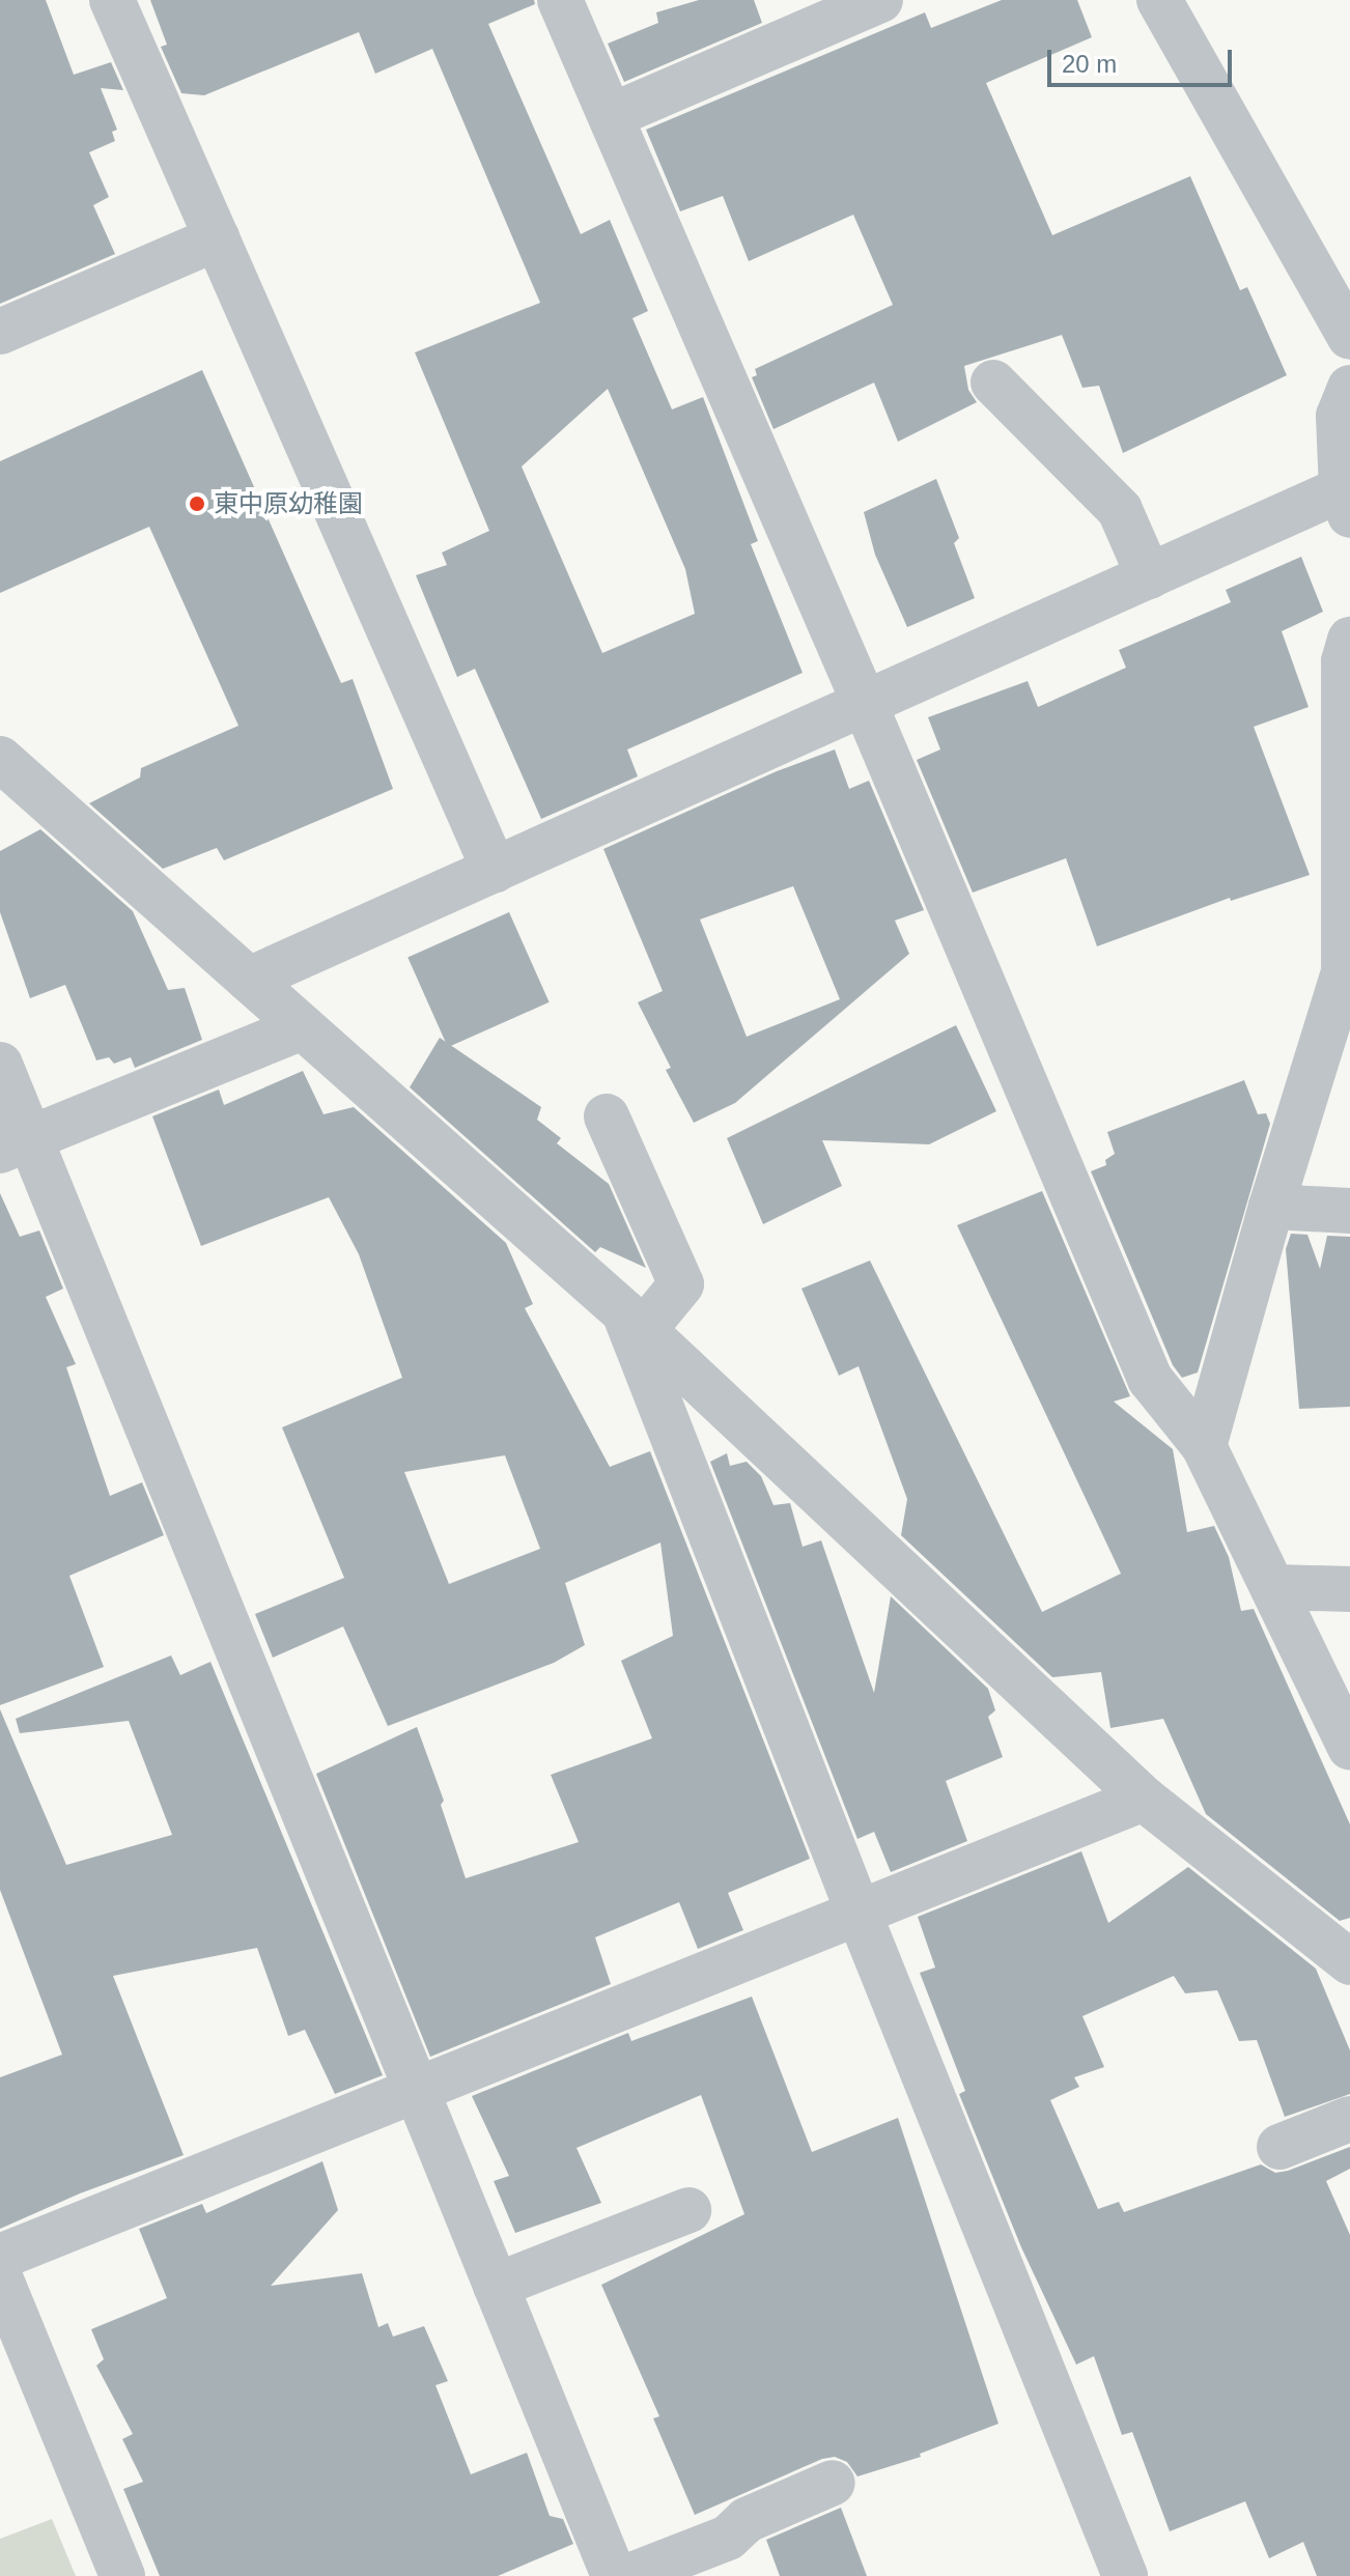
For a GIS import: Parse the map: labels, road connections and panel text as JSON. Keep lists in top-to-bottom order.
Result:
{
  "places": ["東中原幼稚園"],
  "scale_bar": "20 m"
}
